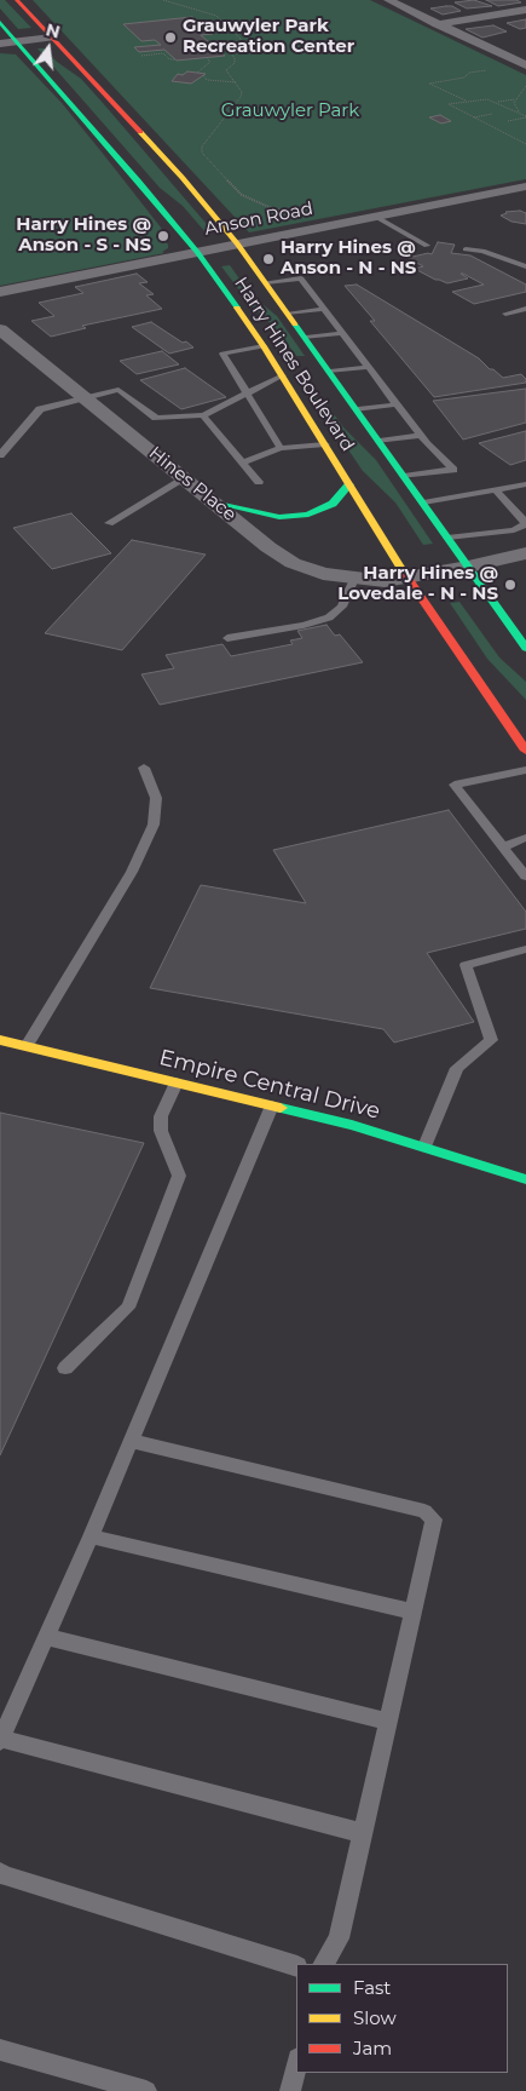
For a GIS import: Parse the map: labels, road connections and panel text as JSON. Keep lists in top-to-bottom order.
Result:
{
  "streets": {
    "main road": ["Harry Hines Boulevard", "Empire Central Drive"],
    "street": ["Anson Road", "Hines Place"]
  },
  "crossings": [
    ["Anson Road", "Harry Hines Boulevard"],
    ["Harry Hines Boulevard", "Hines Place"]
  ],
  "parks": ["Grauwyler Park"],
  "places": [
    "Grauwyler Park Recreation Center",
    "Harry Hines @ Anson - S - NS",
    "Harry Hines @ Anson - N - NS",
    "Harry Hines @ Lovedale - N - NS"
  ],
  "legend": ["Fast", "Slow", "Jam"],
  "north": "top"
}
